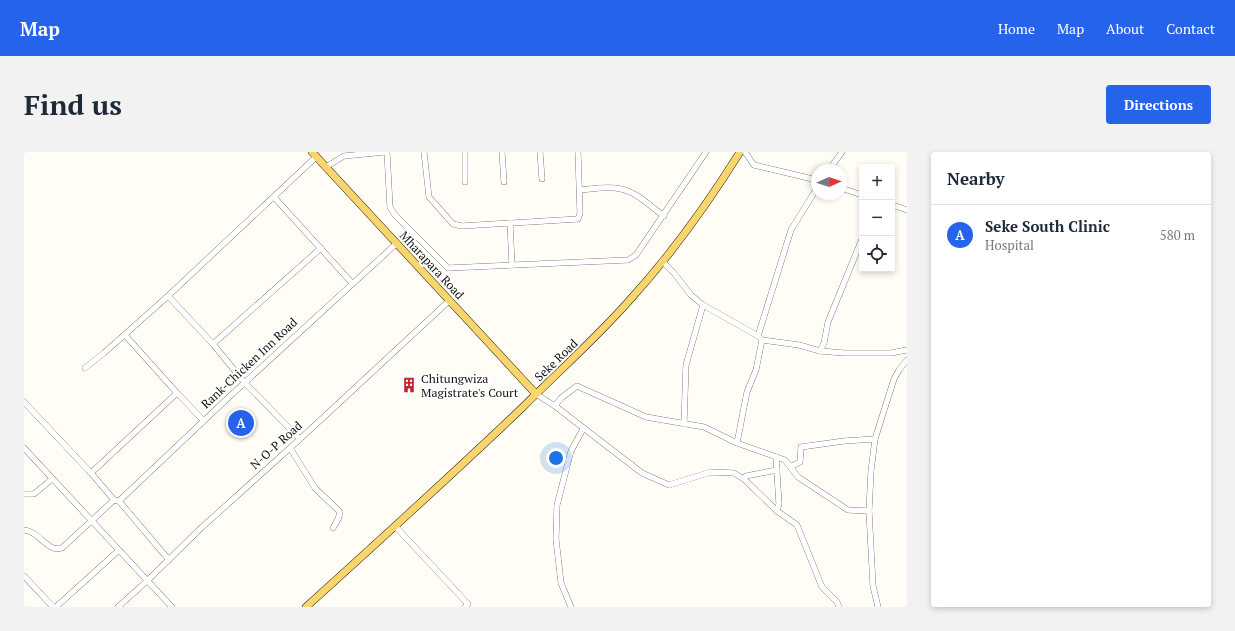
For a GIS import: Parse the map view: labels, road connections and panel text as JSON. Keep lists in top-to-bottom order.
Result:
{
  "streets": {
    "main road": ["Mharapara Road", "Seke Road"],
    "street": ["Rank-Chicken Inn Road", "N-O-P Road"]
  },
  "crossings": [
    ["Mharapara Road", "Seke Road"],
    ["Mharapara Road", "Rank-Chicken Inn Road"],
    ["Mharapara Road", "N-O-P Road"]
  ],
  "places": {
    "building": ["Chitungwiza Magistrate's Court"]
  },
  "north": "right",
  "page": {
    "header": "Map",
    "nav": [
      "Home",
      "Map",
      "About",
      "Contact"
    ],
    "buttons": "Directions",
    "title": "Find us",
    "heading": "Nearby",
    "map_buttons": ["+", "−"],
    "list": [
      {
        "mark": "A",
        "name": "Seke South Clinic",
        "note": "Hospital",
        "value": "580 m"
      }
    ],
    "pins": "A"
  }
}
